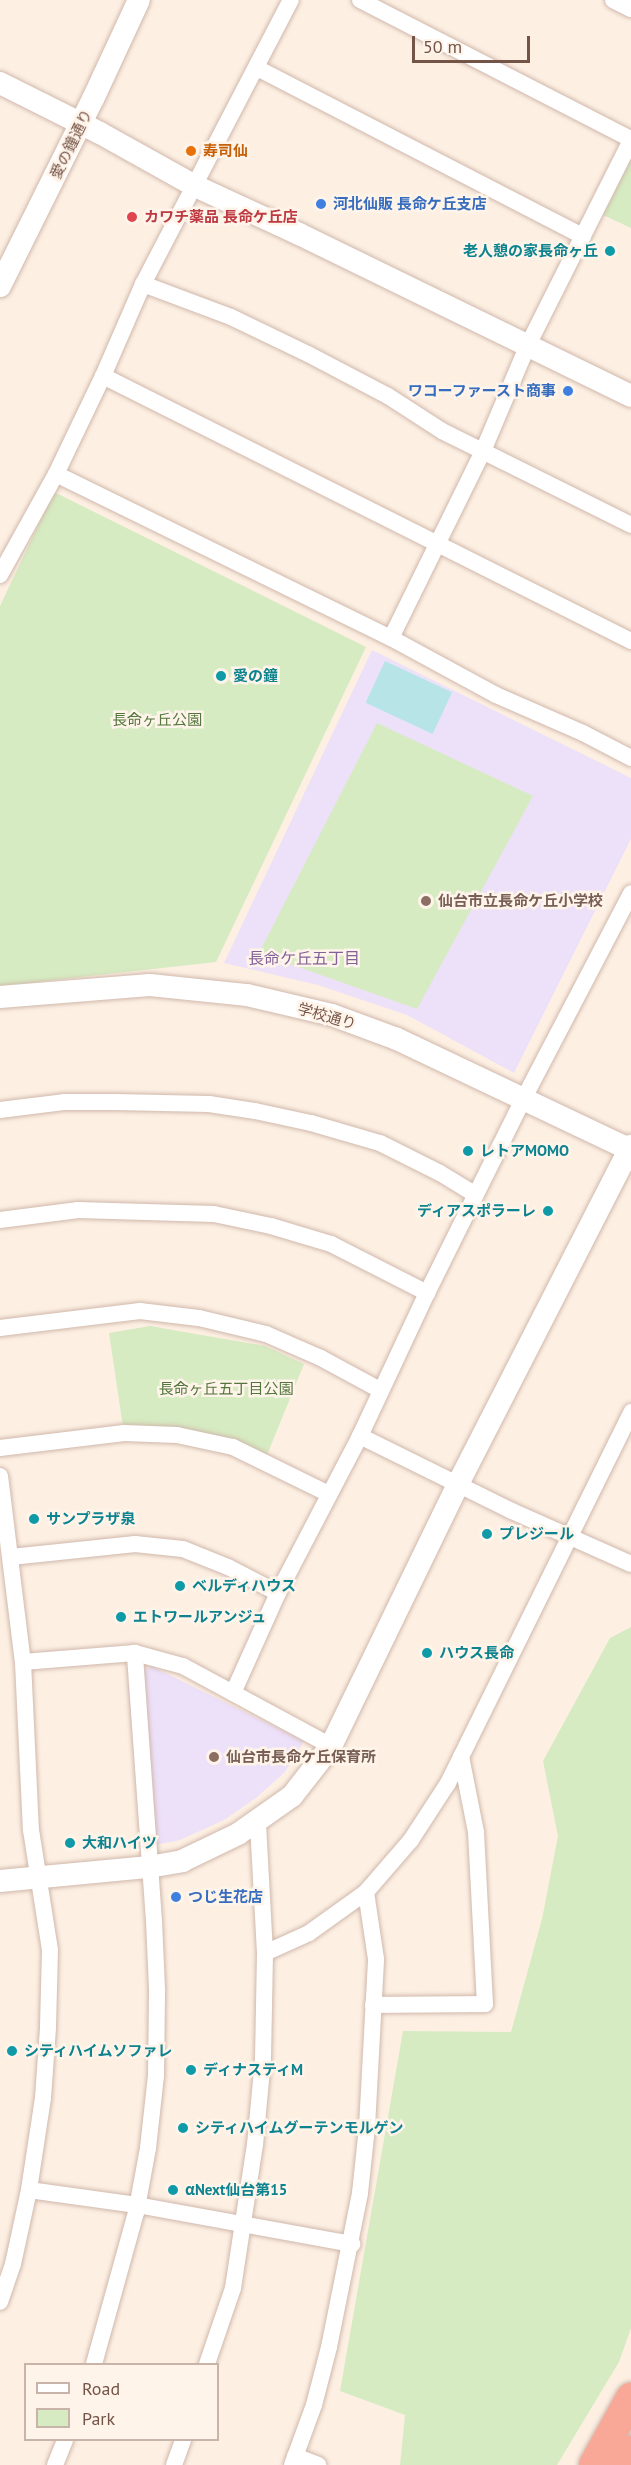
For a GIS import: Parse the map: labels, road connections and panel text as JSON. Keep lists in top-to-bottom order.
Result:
{
  "streets": {
    "street": ["愛の鐘通り", "学校通り"]
  },
  "districts": ["長命ケ丘五丁目"],
  "parks": ["長命ヶ丘公園", "長命ヶ丘五丁目公園"],
  "places": [
    "寿司仙",
    "河北仙販 長命ケ丘支店",
    "カワチ薬品 長命ケ丘店",
    "老人憩の家長命ヶ丘",
    "ワコーファースト商事",
    "愛の鐘",
    "仙台市立長命ケ丘小学校",
    "レトアMOMO",
    "ディアスポラーレ",
    "サンプラザ泉",
    "プレジール",
    "ベルディハウス",
    "エトワールアンジュ",
    "ハウス長命",
    "仙台市長命ケ丘保育所",
    "大和ハイツ",
    "つじ生花店",
    "シティハイムソファレ",
    "ディナスティM",
    "シティハイムグーテンモルゲン",
    "αNext仙台第15"
  ],
  "legend": ["Road", "Park"],
  "scale_bar": "50 m"
}
